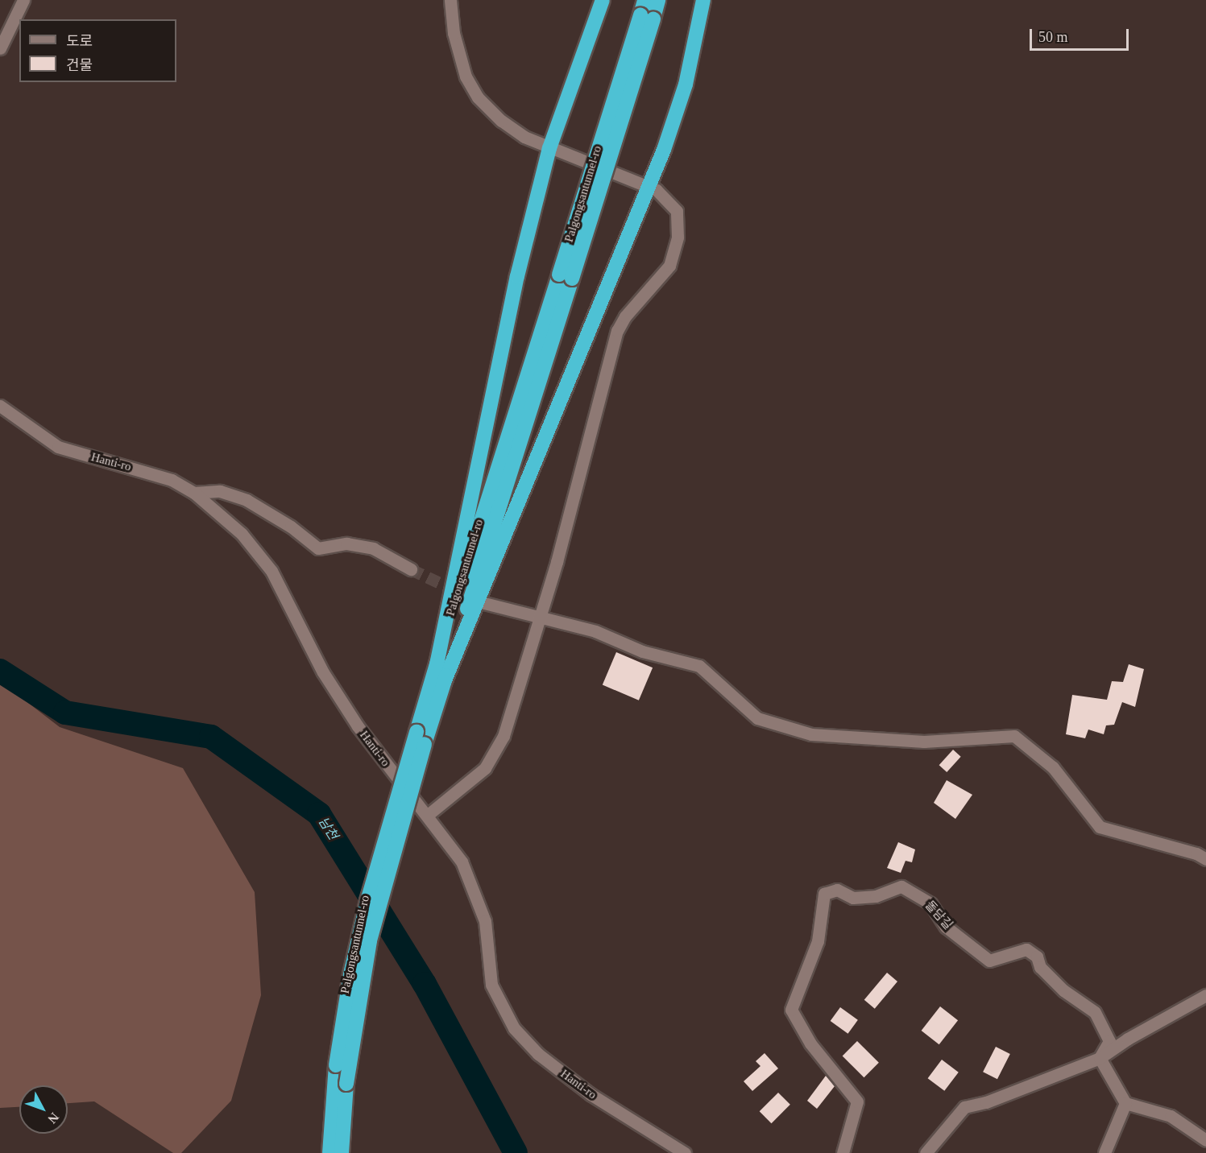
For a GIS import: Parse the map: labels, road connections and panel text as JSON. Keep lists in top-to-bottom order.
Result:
{
  "streets": {
    "highway": ["Palgongsantunnel-ro"],
    "street": ["Hanti-ro", "돌담길"]
  },
  "water": ["남천"],
  "legend": ["도로", "건물"],
  "scale_bar": "50 m",
  "north": "bottom right"
}
